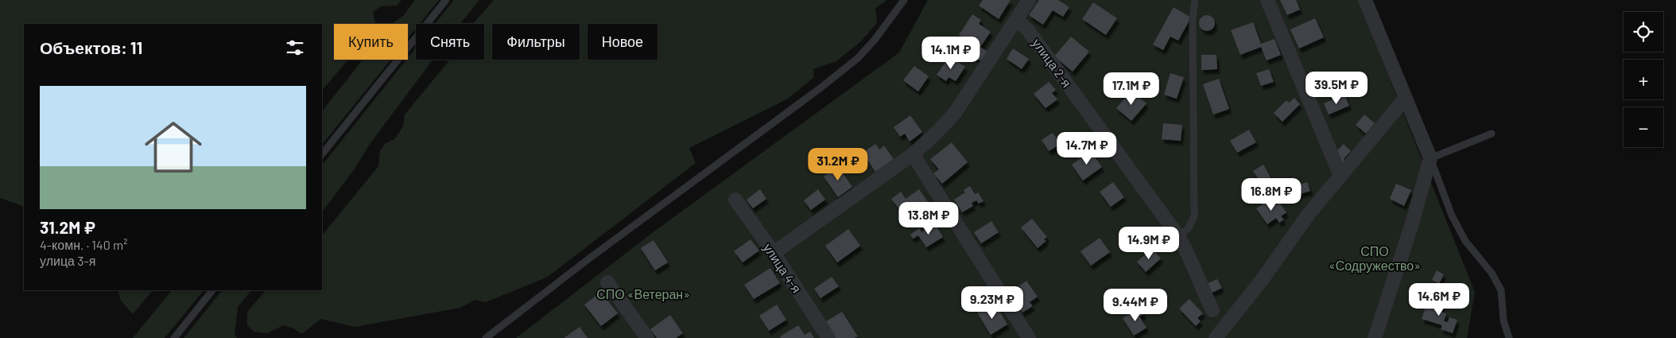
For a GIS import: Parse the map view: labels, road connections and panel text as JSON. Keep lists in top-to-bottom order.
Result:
{
  "streets": {
    "street": ["улица 2-я", "улица 4-я"]
  },
  "parks": ["СПО «Содружество»", "СПО «Ветеран»"],
  "page": {
    "map_buttons": ["+", "−"],
    "chip": [
      "Купить",
      "Снять",
      "Фильтры",
      "Новое"
    ],
    "heading": "Объектов: 11",
    "price": [
      "14.1M ₽",
      "39.5M ₽",
      "17.1M ₽",
      "14.7M ₽",
      "31.2M ₽",
      "16.8M ₽",
      "13.8M ₽",
      "14.9M ₽",
      "14.6M ₽",
      "9.23M ₽",
      "9.44M ₽"
    ],
    "list": [
      {
        "name": "31.2M ₽",
        "note": "4-комн. · 140 m² · улица 3-я"
      }
    ]
  }
}
